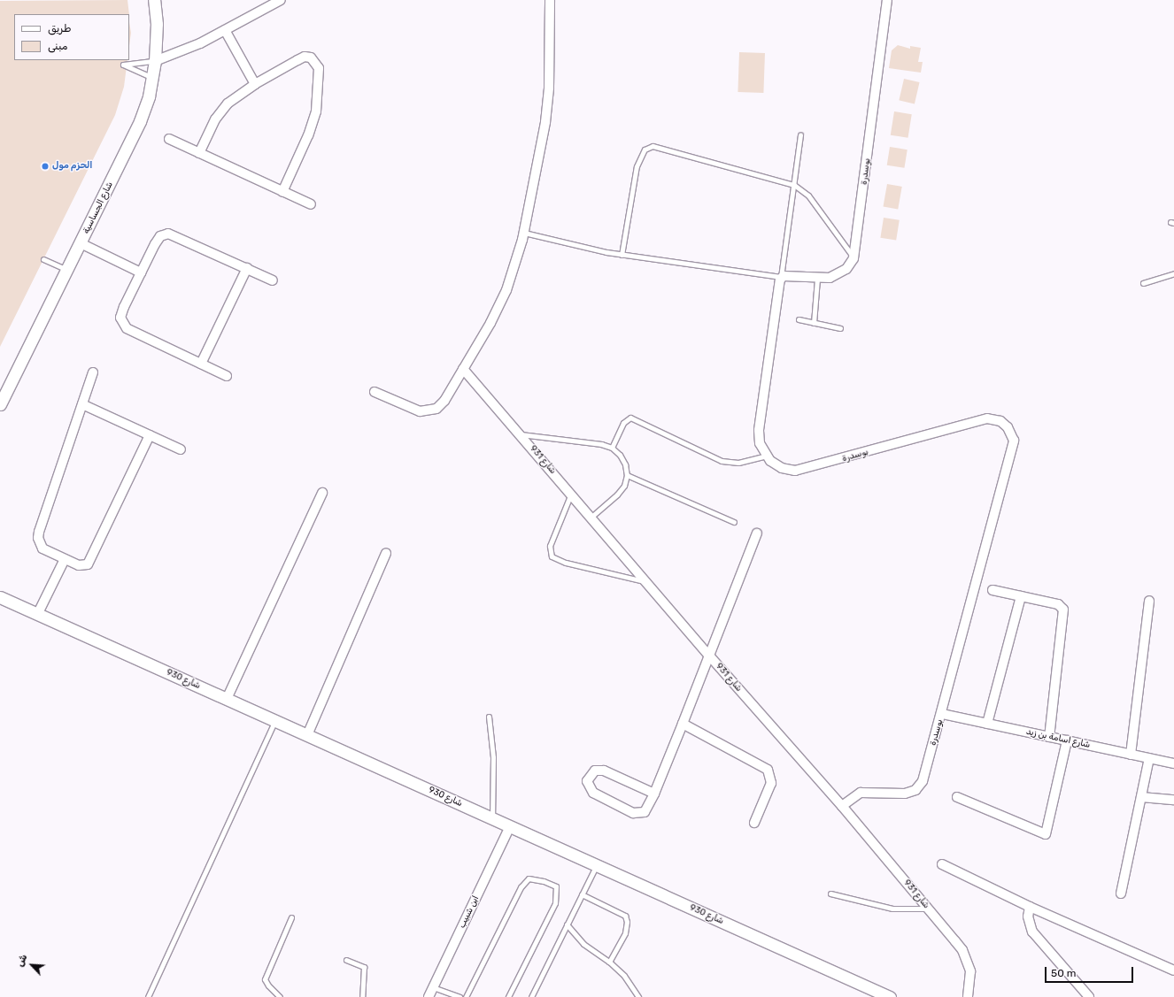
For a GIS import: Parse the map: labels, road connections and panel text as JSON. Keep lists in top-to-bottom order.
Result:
{
  "streets": {
    "street": [
      "بوسدرة",
      "شارع الجساسية",
      "شارع 931",
      "شارع 930",
      "شارع اسامة بن زيد",
      "ابن شبيب"
    ]
  },
  "crossings": [
    ["بوسدرة", "شارع 931"],
    ["بوسدرة", "شارع اسامة بن زيد"],
    ["شارع 930", "ابن شبيب"]
  ],
  "places": ["الحزم مول"],
  "legend": ["طريق", "مبنى"],
  "scale_bar": "50 m",
  "north": "top left"
}
